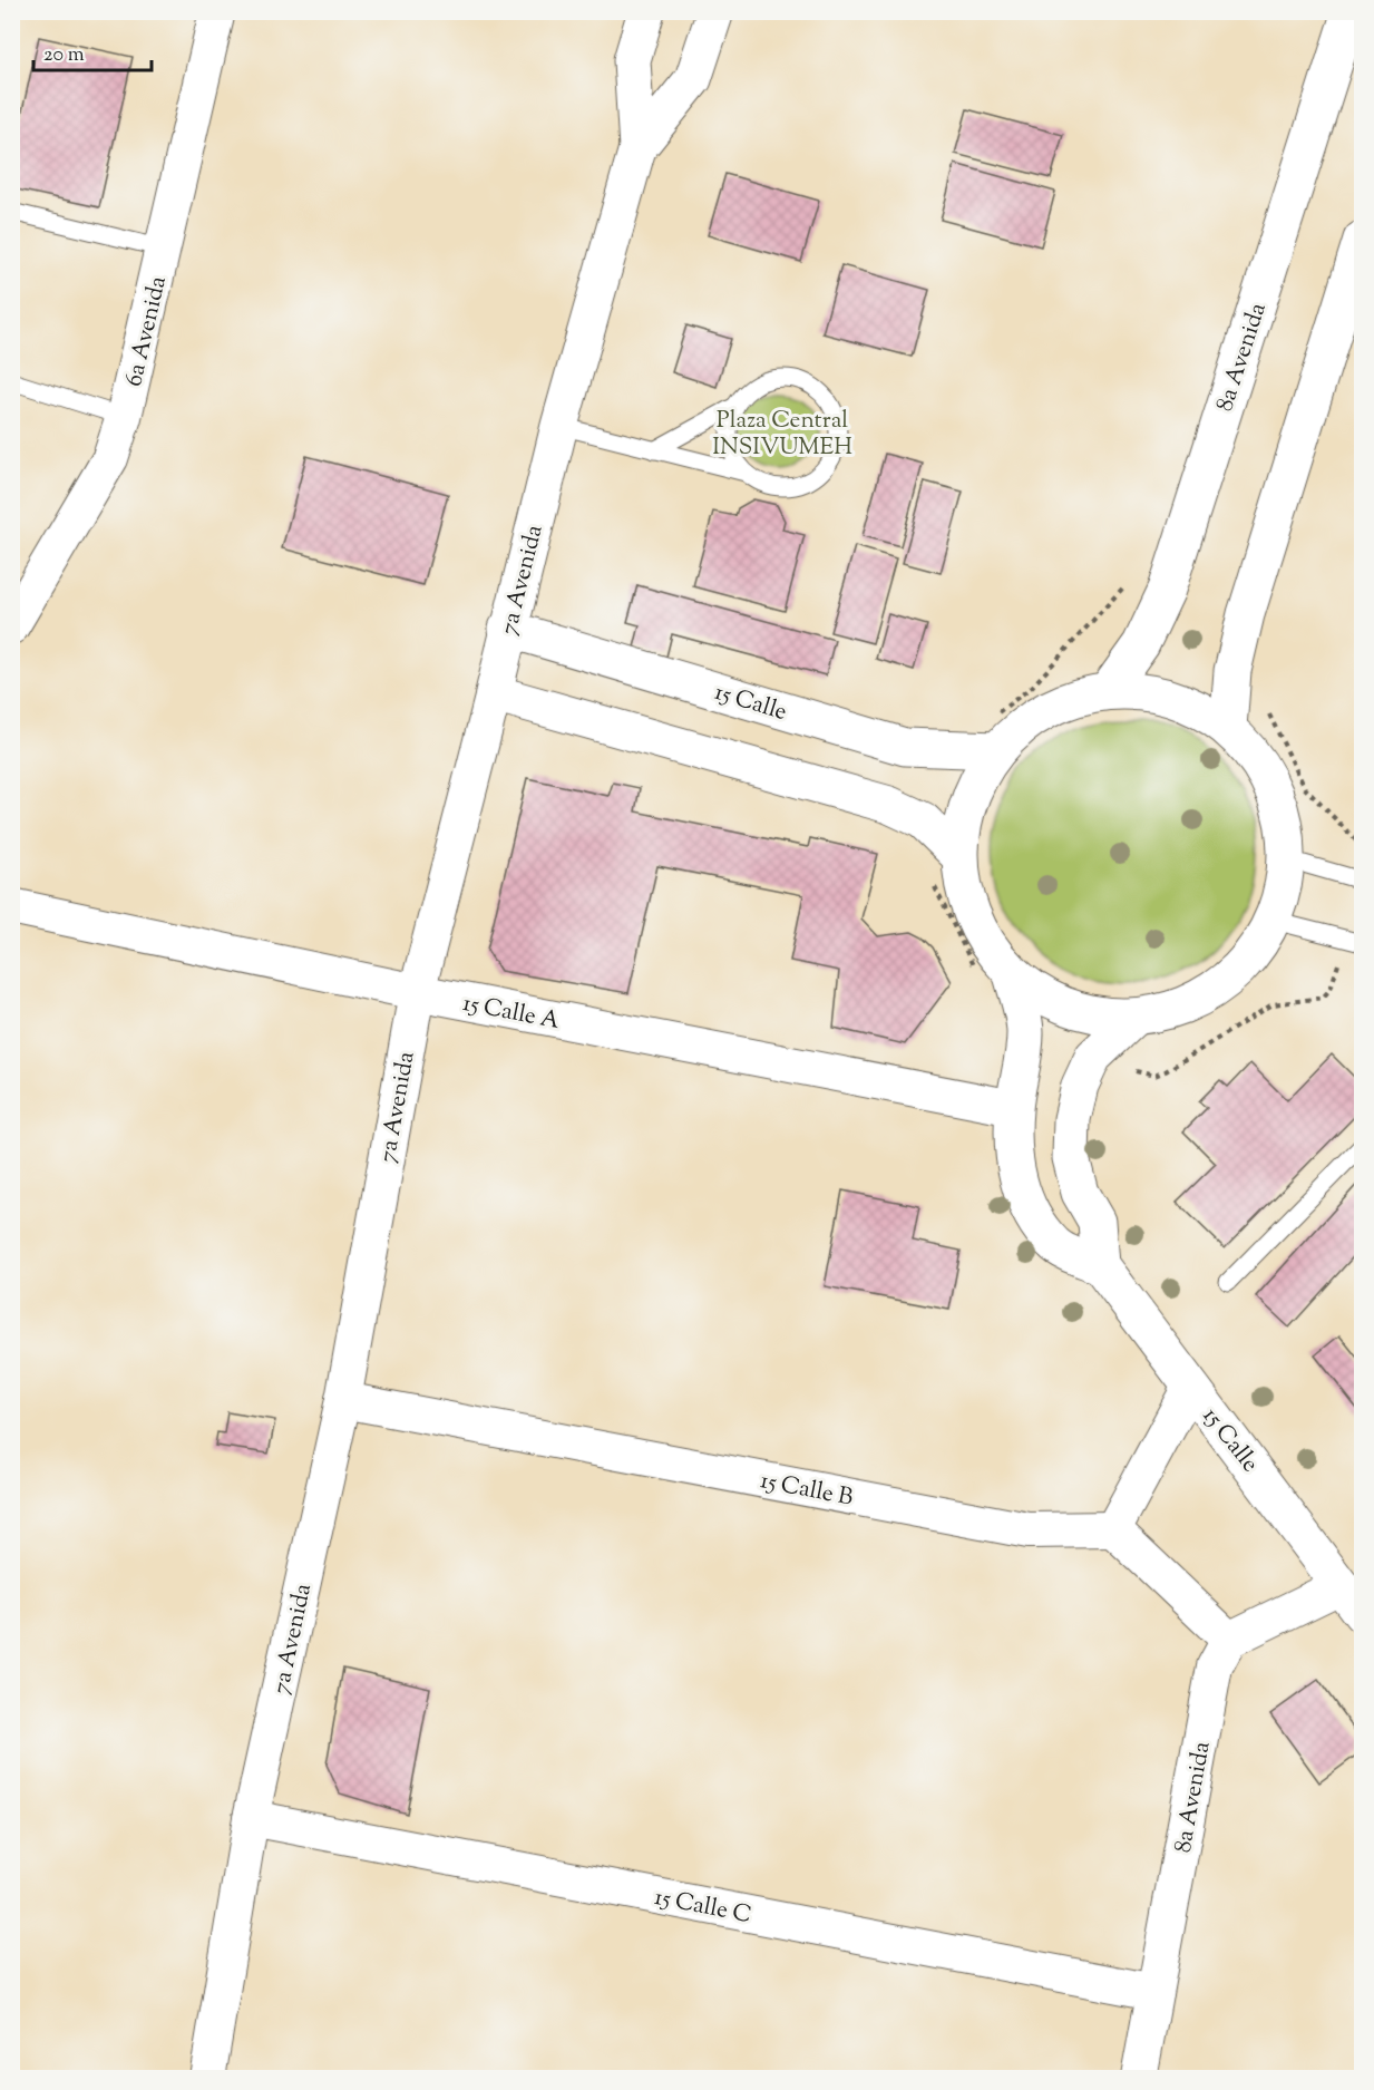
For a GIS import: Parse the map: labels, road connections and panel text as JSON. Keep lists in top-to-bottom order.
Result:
{
  "streets": {
    "main road": ["8a Avenida", "7a Avenida", "15 Calle"],
    "street": [
      "6a Avenida",
      "15 Calle A",
      "15 Calle B",
      "15 Calle C"
    ]
  },
  "crossings": [
    ["8a Avenida", "15 Calle C"],
    ["7a Avenida", "15 Calle"],
    ["7a Avenida", "15 Calle A"],
    ["7a Avenida", "15 Calle B"],
    ["7a Avenida", "15 Calle C"],
    ["15 Calle", "15 Calle A"]
  ],
  "parks": ["Plaza Central INSIVUMEH"],
  "scale_bar": "20 m"
}
